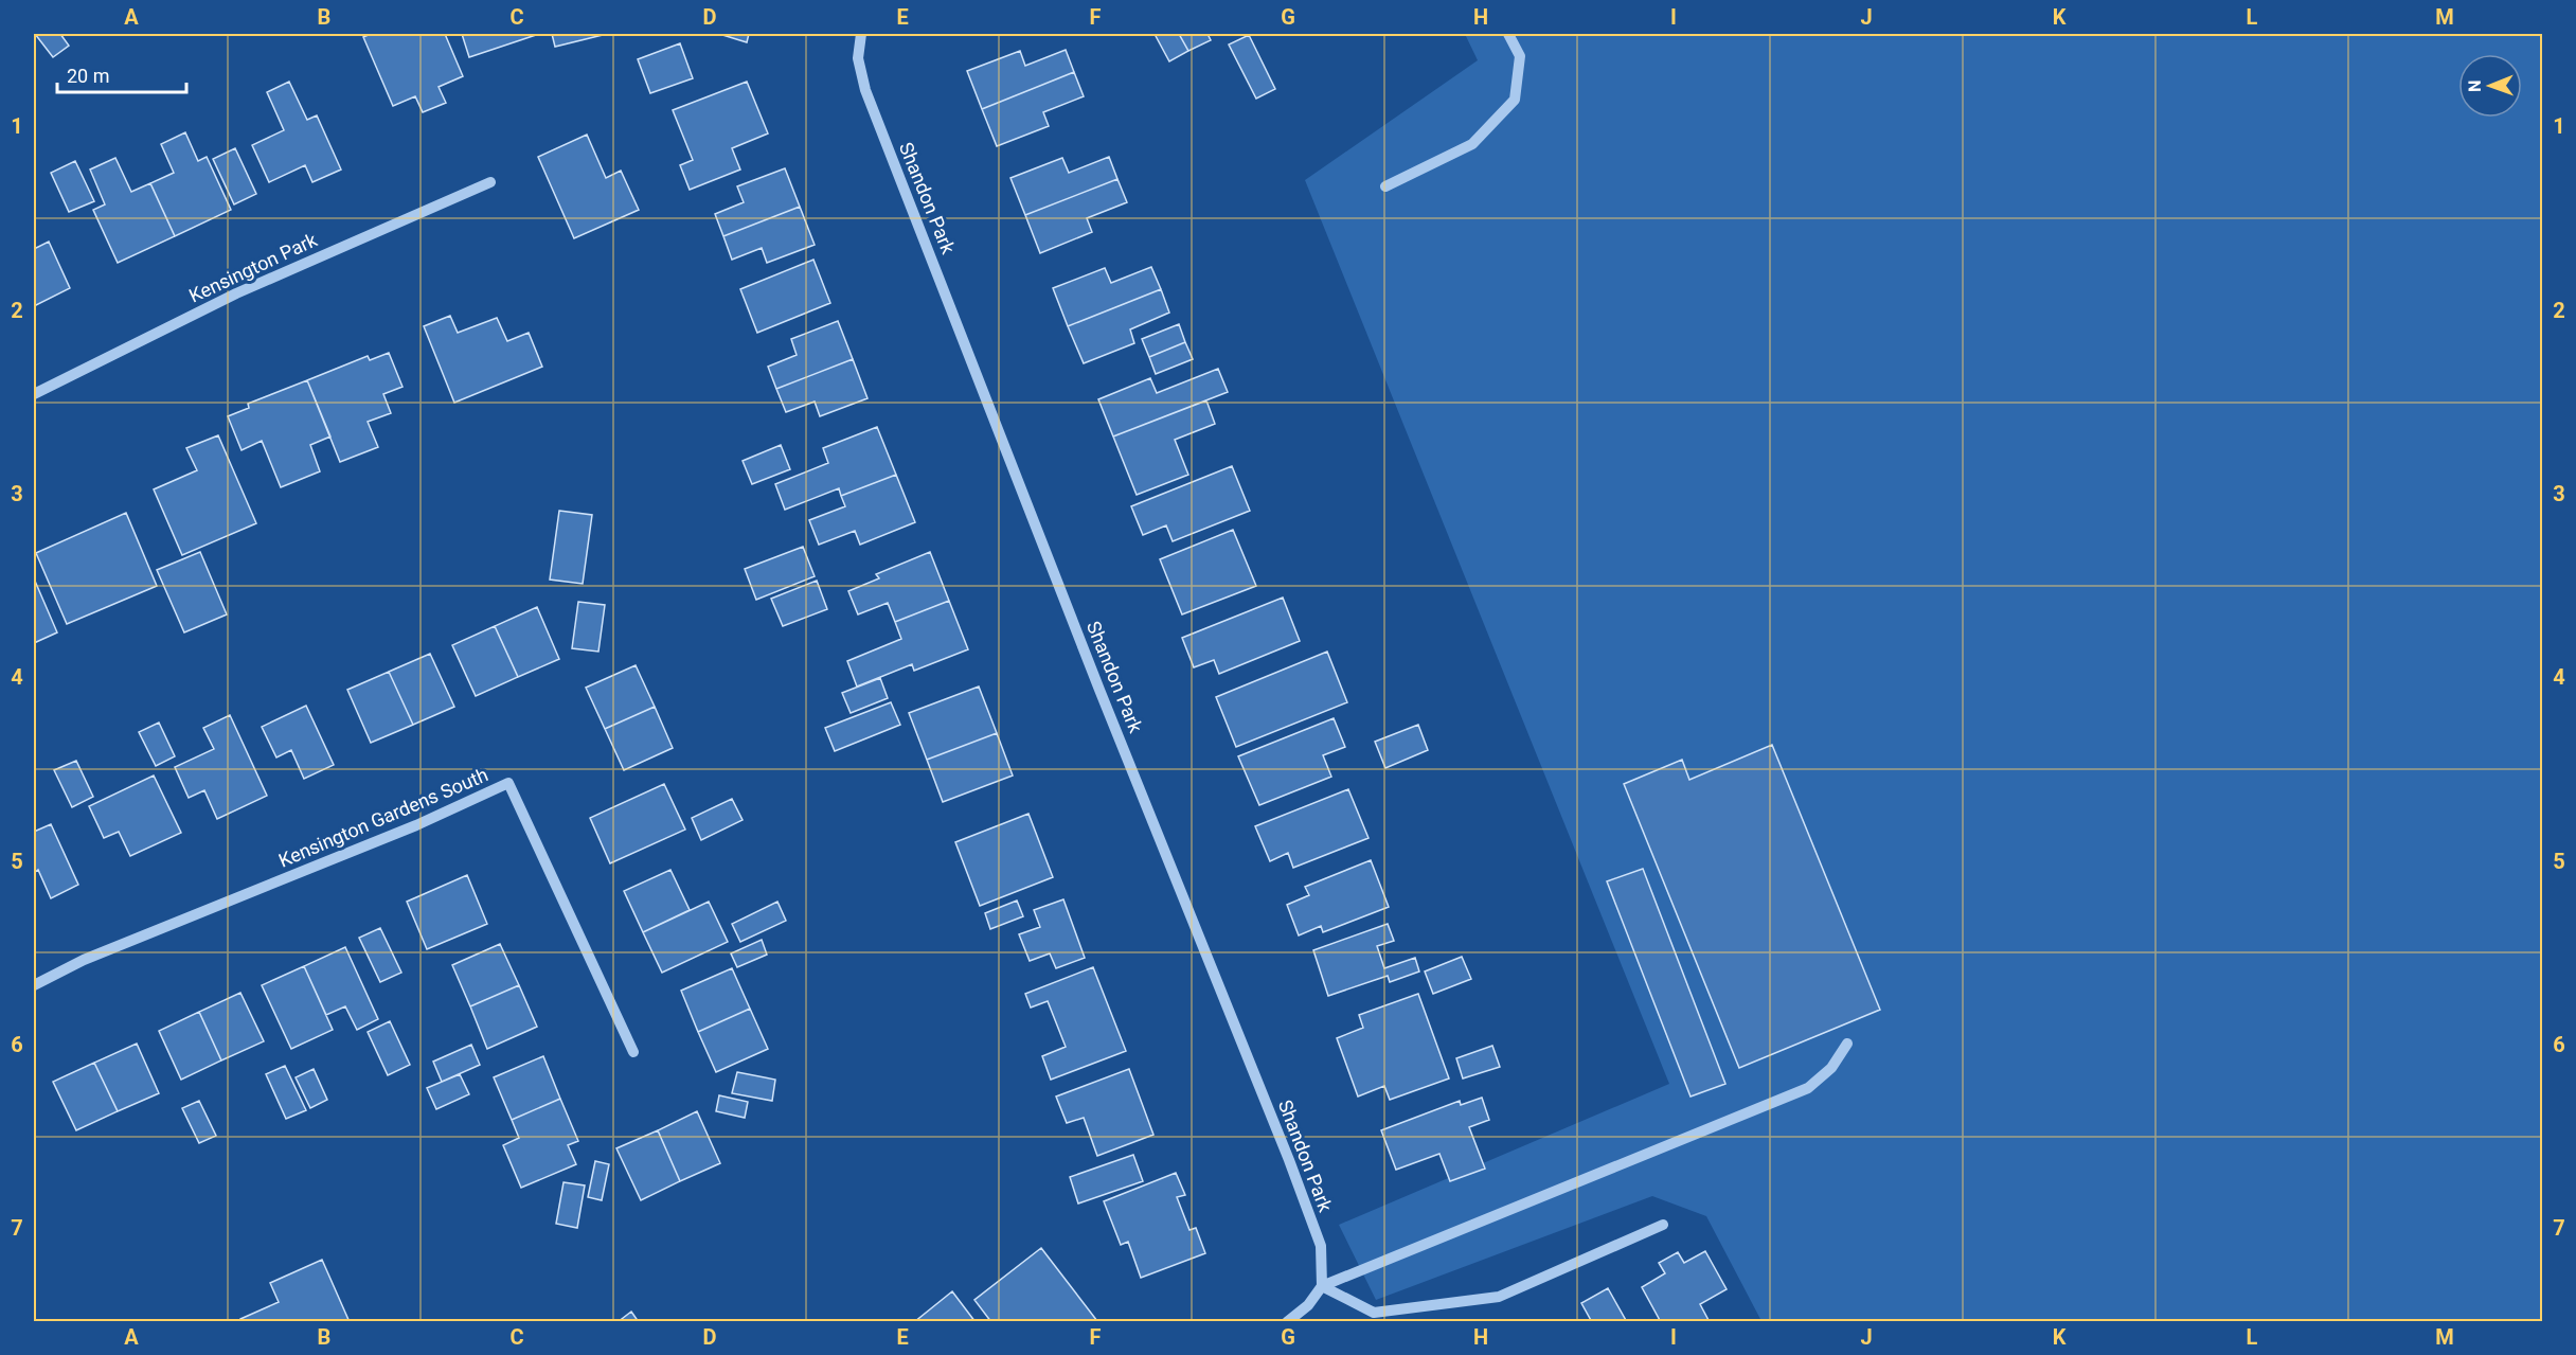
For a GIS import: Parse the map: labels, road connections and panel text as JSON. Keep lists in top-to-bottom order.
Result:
{
  "streets": {
    "street": ["Shandon Park", "Kensington Park", "Kensington Gardens South"]
  },
  "scale_bar": "20 m",
  "north": "left",
  "grid": {
    "columns": [
      "A",
      "B",
      "C",
      "D",
      "E",
      "F",
      "G",
      "H",
      "I",
      "J",
      "K",
      "L",
      "M"
    ],
    "rows": [
      "1",
      "2",
      "3",
      "4",
      "5",
      "6",
      "7"
    ]
  }
}
